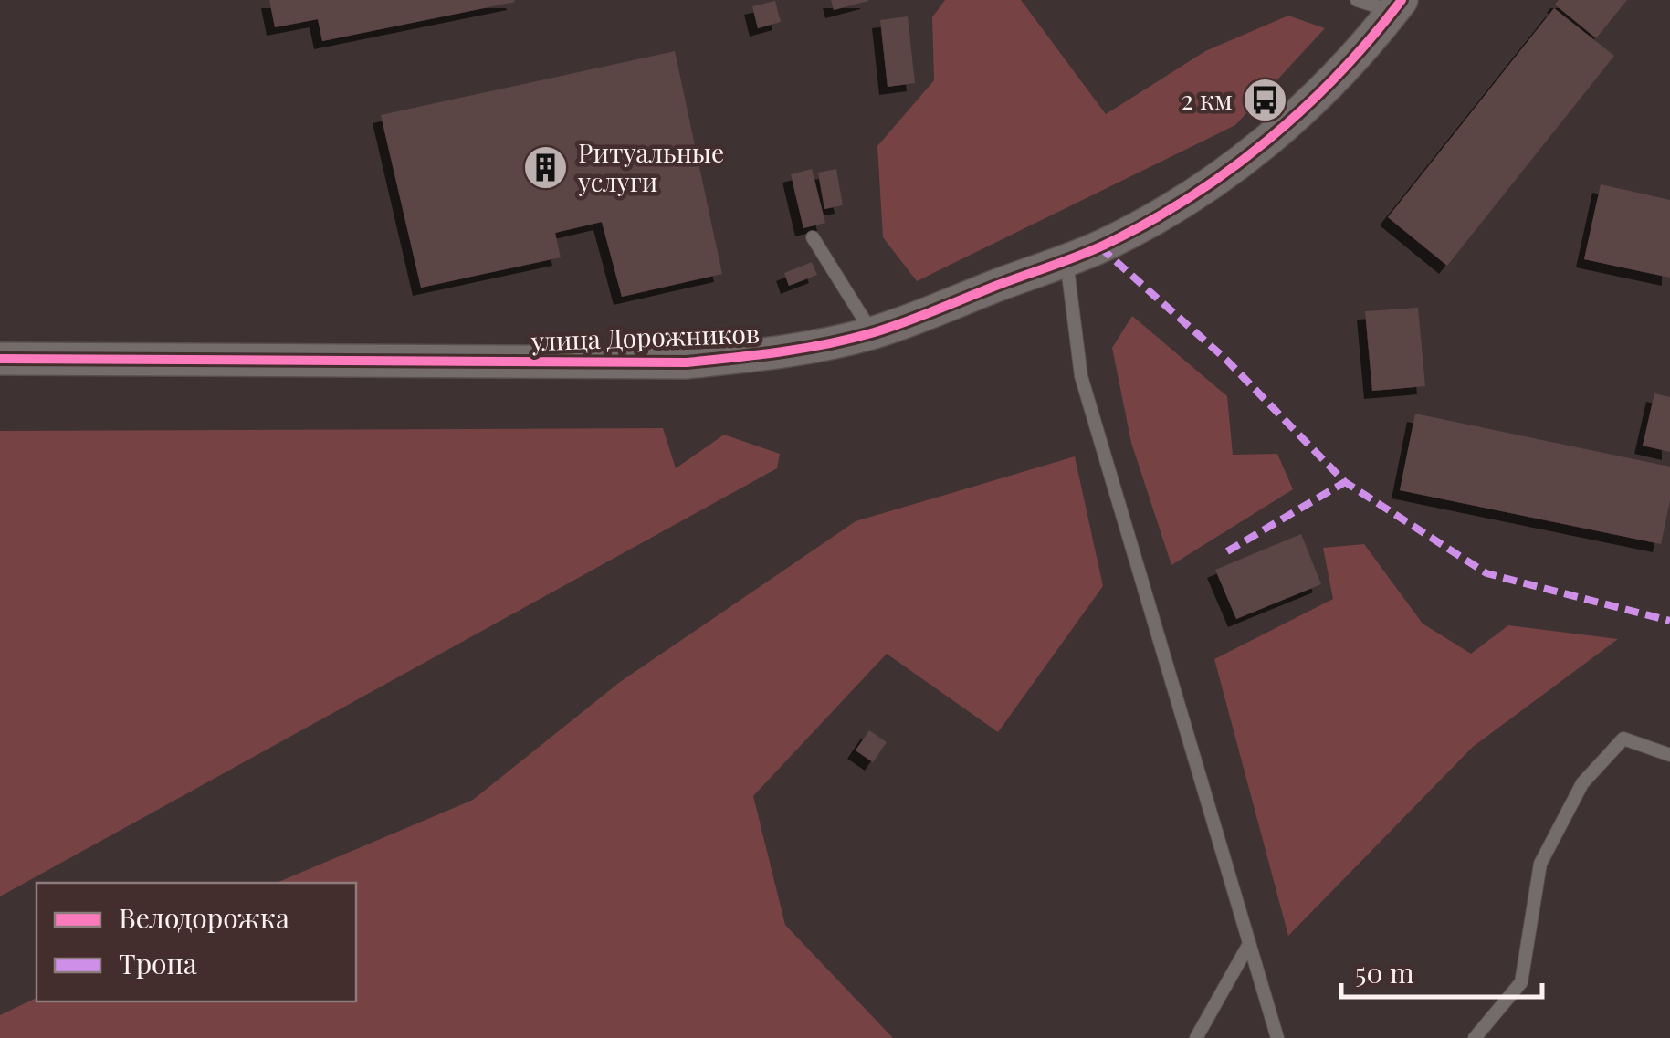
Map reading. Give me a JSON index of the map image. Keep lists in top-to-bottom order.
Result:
{
  "streets": {
    "street": ["улица Дорожников"]
  },
  "places": {
    "bus stop": ["2 км"],
    "building": ["Ритуальные услуги"]
  },
  "legend": ["Велодорожка", "Тропа"],
  "scale_bar": "50 m"
}
